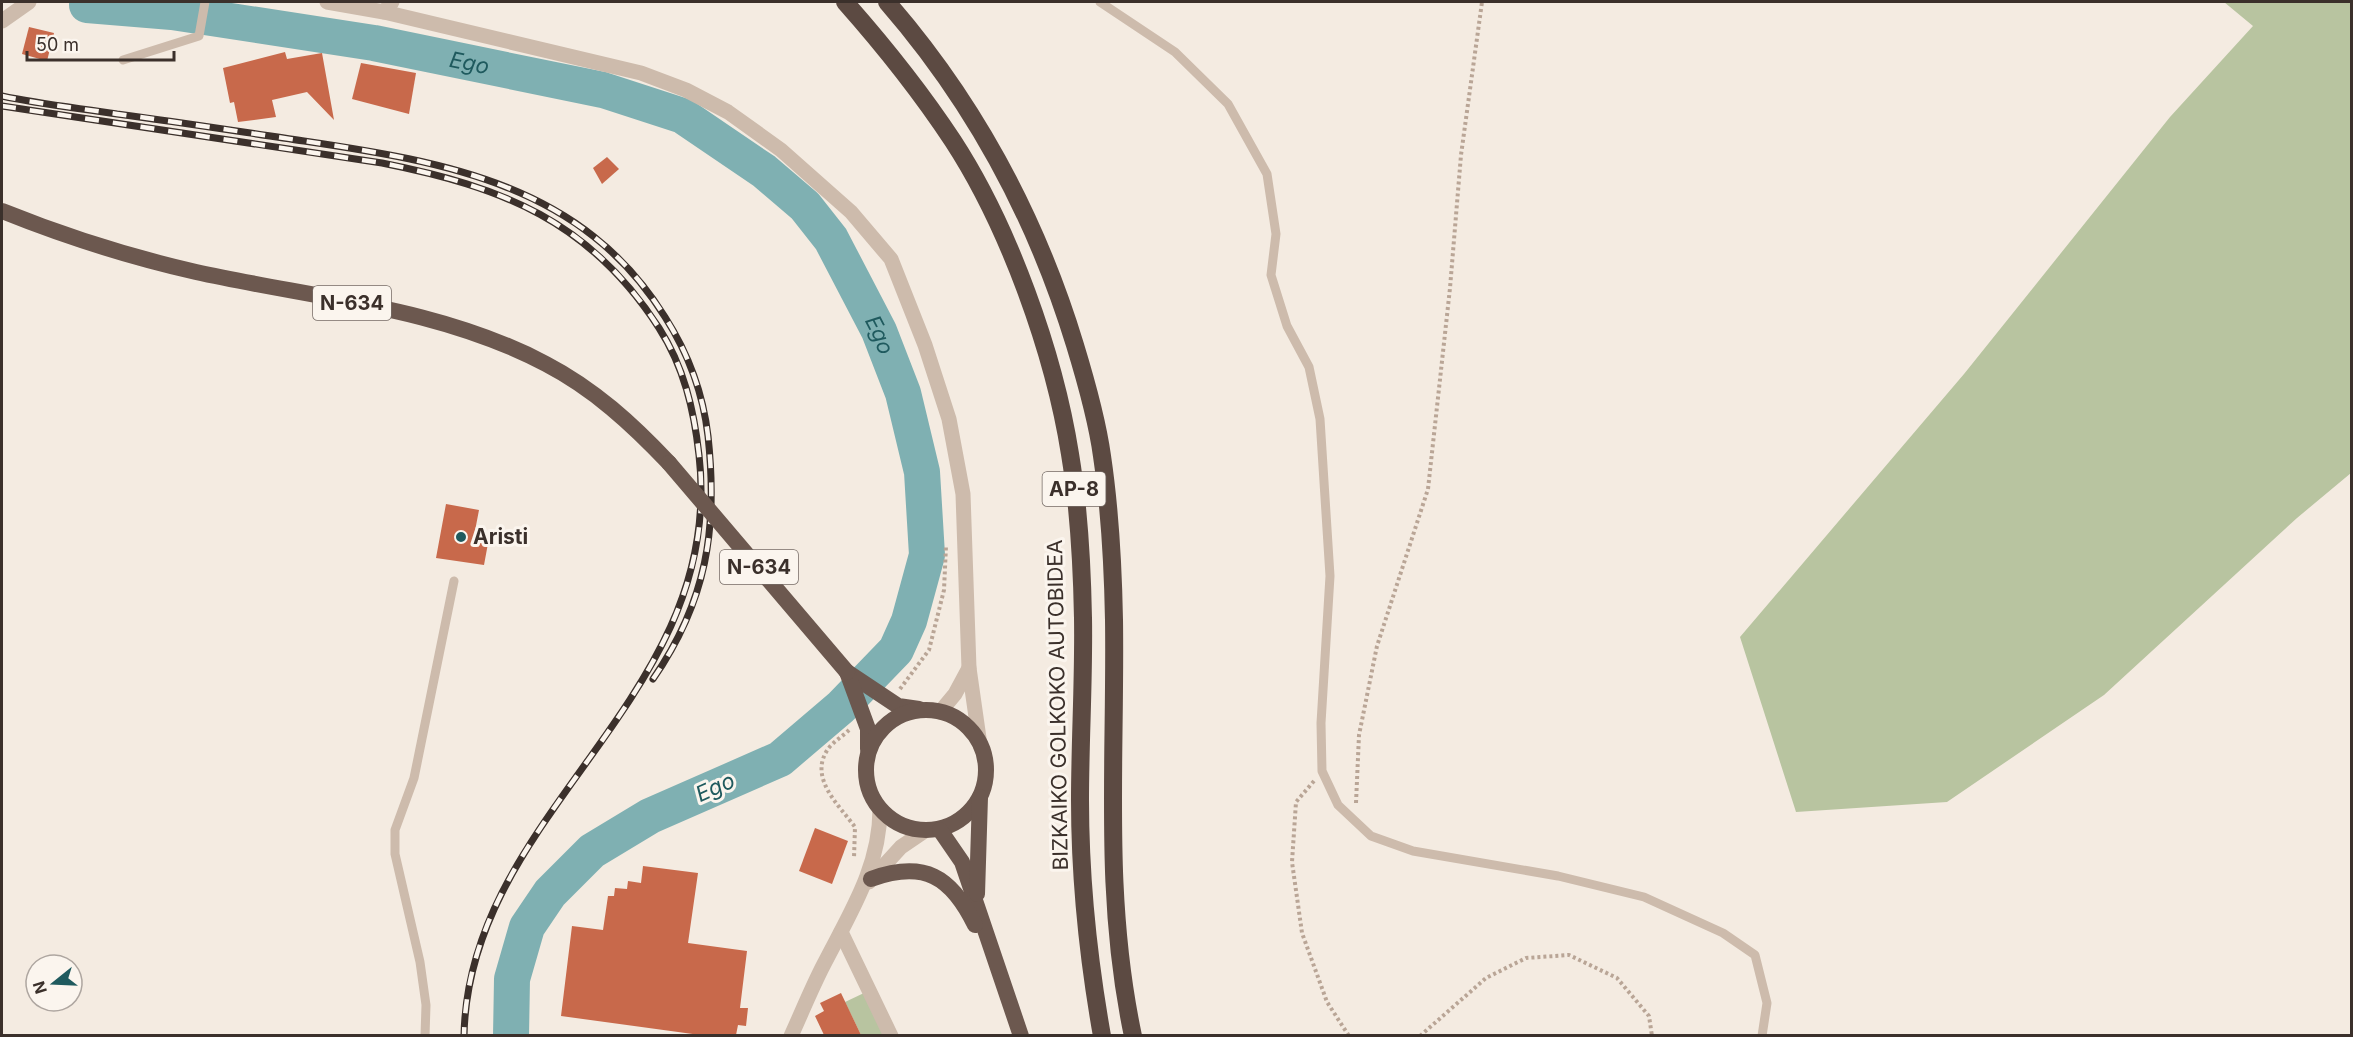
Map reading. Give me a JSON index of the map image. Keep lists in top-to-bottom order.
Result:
{
  "streets": {
    "highway": ["N-634", "AP-8", "BIZKAIKO GOLKOKO AUTOBIDEA"]
  },
  "water": ["Ego"],
  "places": ["Aristi"],
  "scale_bar": "50 m",
  "north": "left"
}
